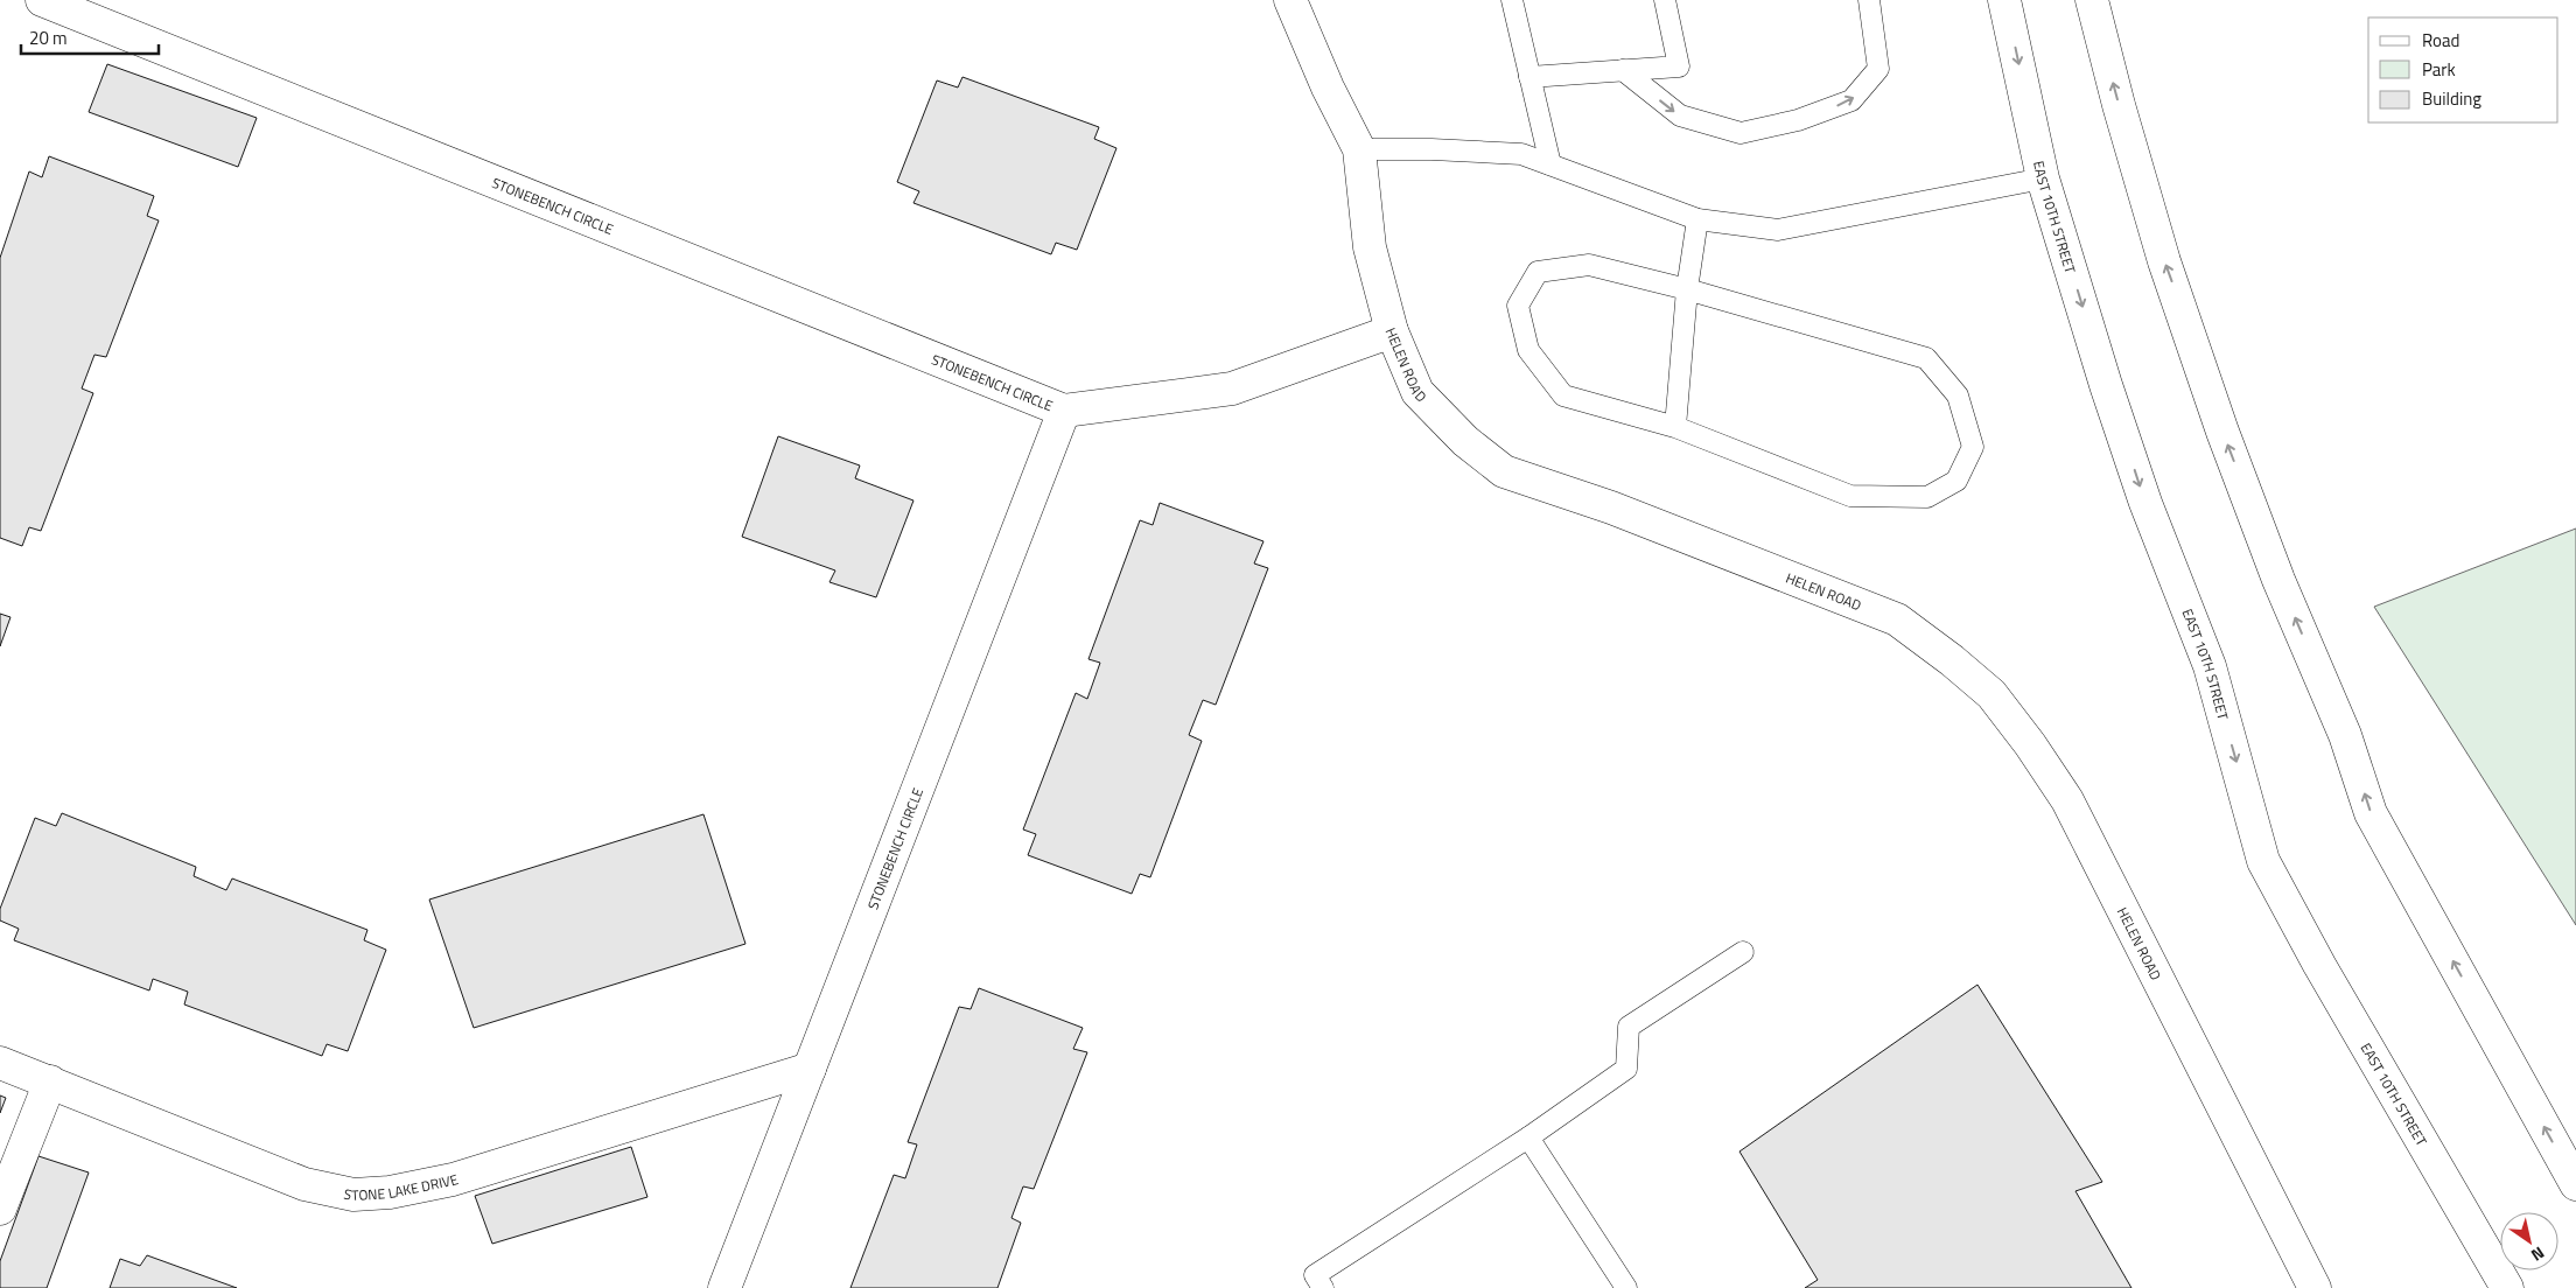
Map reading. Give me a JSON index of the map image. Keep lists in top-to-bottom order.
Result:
{
  "streets": {
    "street": [
      "STONEBENCH CIRCLE",
      "EAST 10TH STREET",
      "HELEN ROAD",
      "STONE LAKE DRIVE"
    ]
  },
  "crossings": [
    ["STONEBENCH CIRCLE", "HELEN ROAD"],
    ["STONEBENCH CIRCLE", "STONE LAKE DRIVE"]
  ],
  "legend": ["Road", "Park", "Building"],
  "scale_bar": "20 m",
  "north": "bottom right"
}
